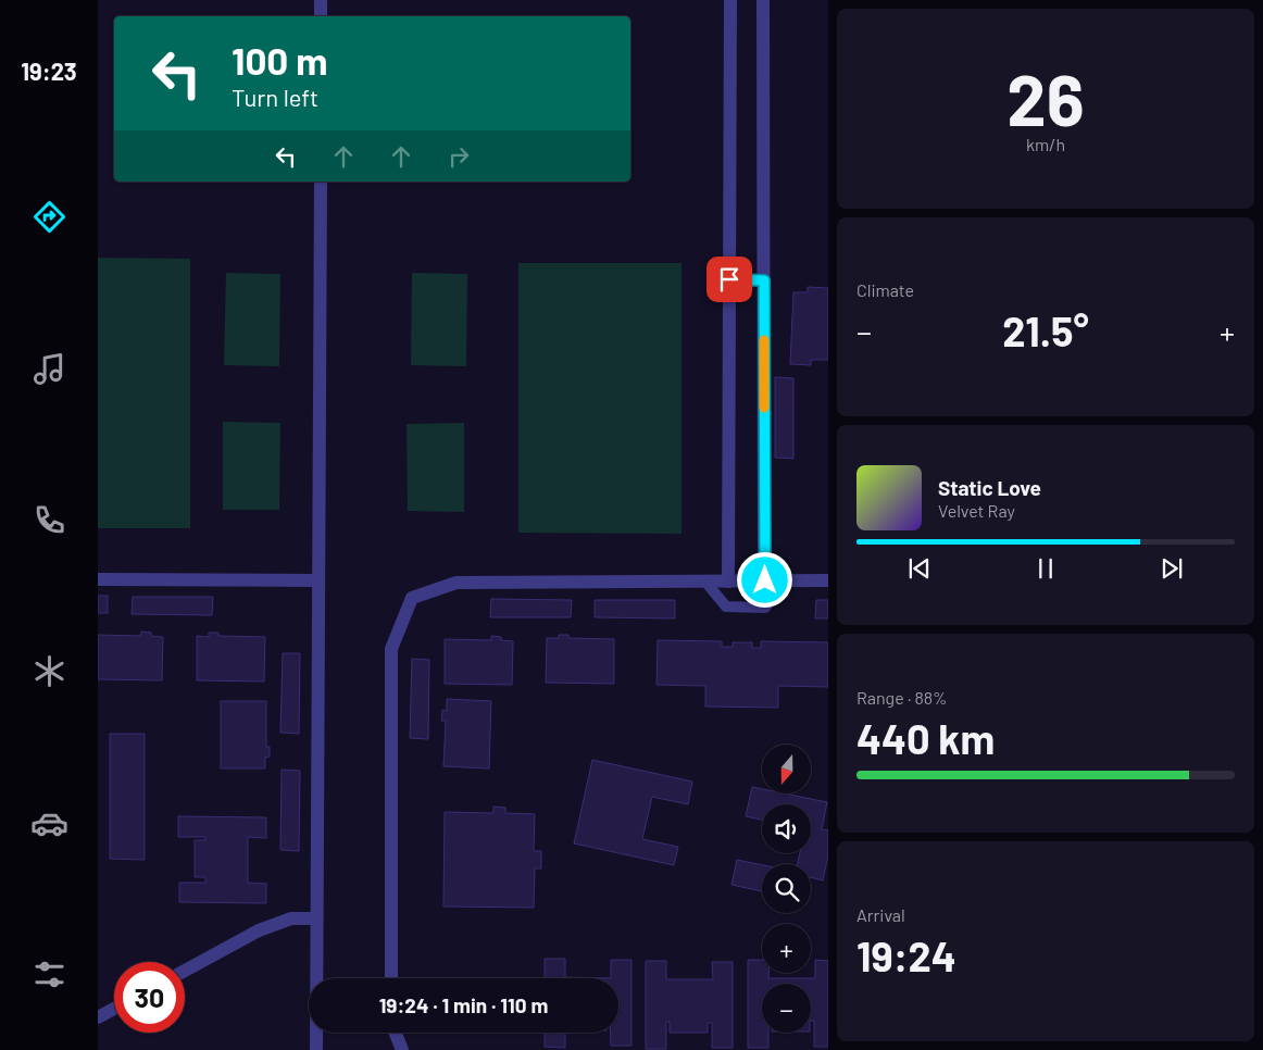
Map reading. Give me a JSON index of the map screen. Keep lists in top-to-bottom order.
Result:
{
  "north": "bottom",
  "page": {
    "tabs": "19:23",
    "tile": [
      ["26", "km/h"],
      "Climate",
      ["Range · 88%", "440 km"],
      ["Arrival", "19:24"]
    ],
    "turn": ["100 m", "Turn left"],
    "heat": ["−", "21.5°", "+"],
    "song": ["Static Love", "Velvet Ray"],
    "map_buttons": ["+", "−"],
    "limit": "30",
    "trip": "19:24 · 1 min · 110 m"
  }
}
